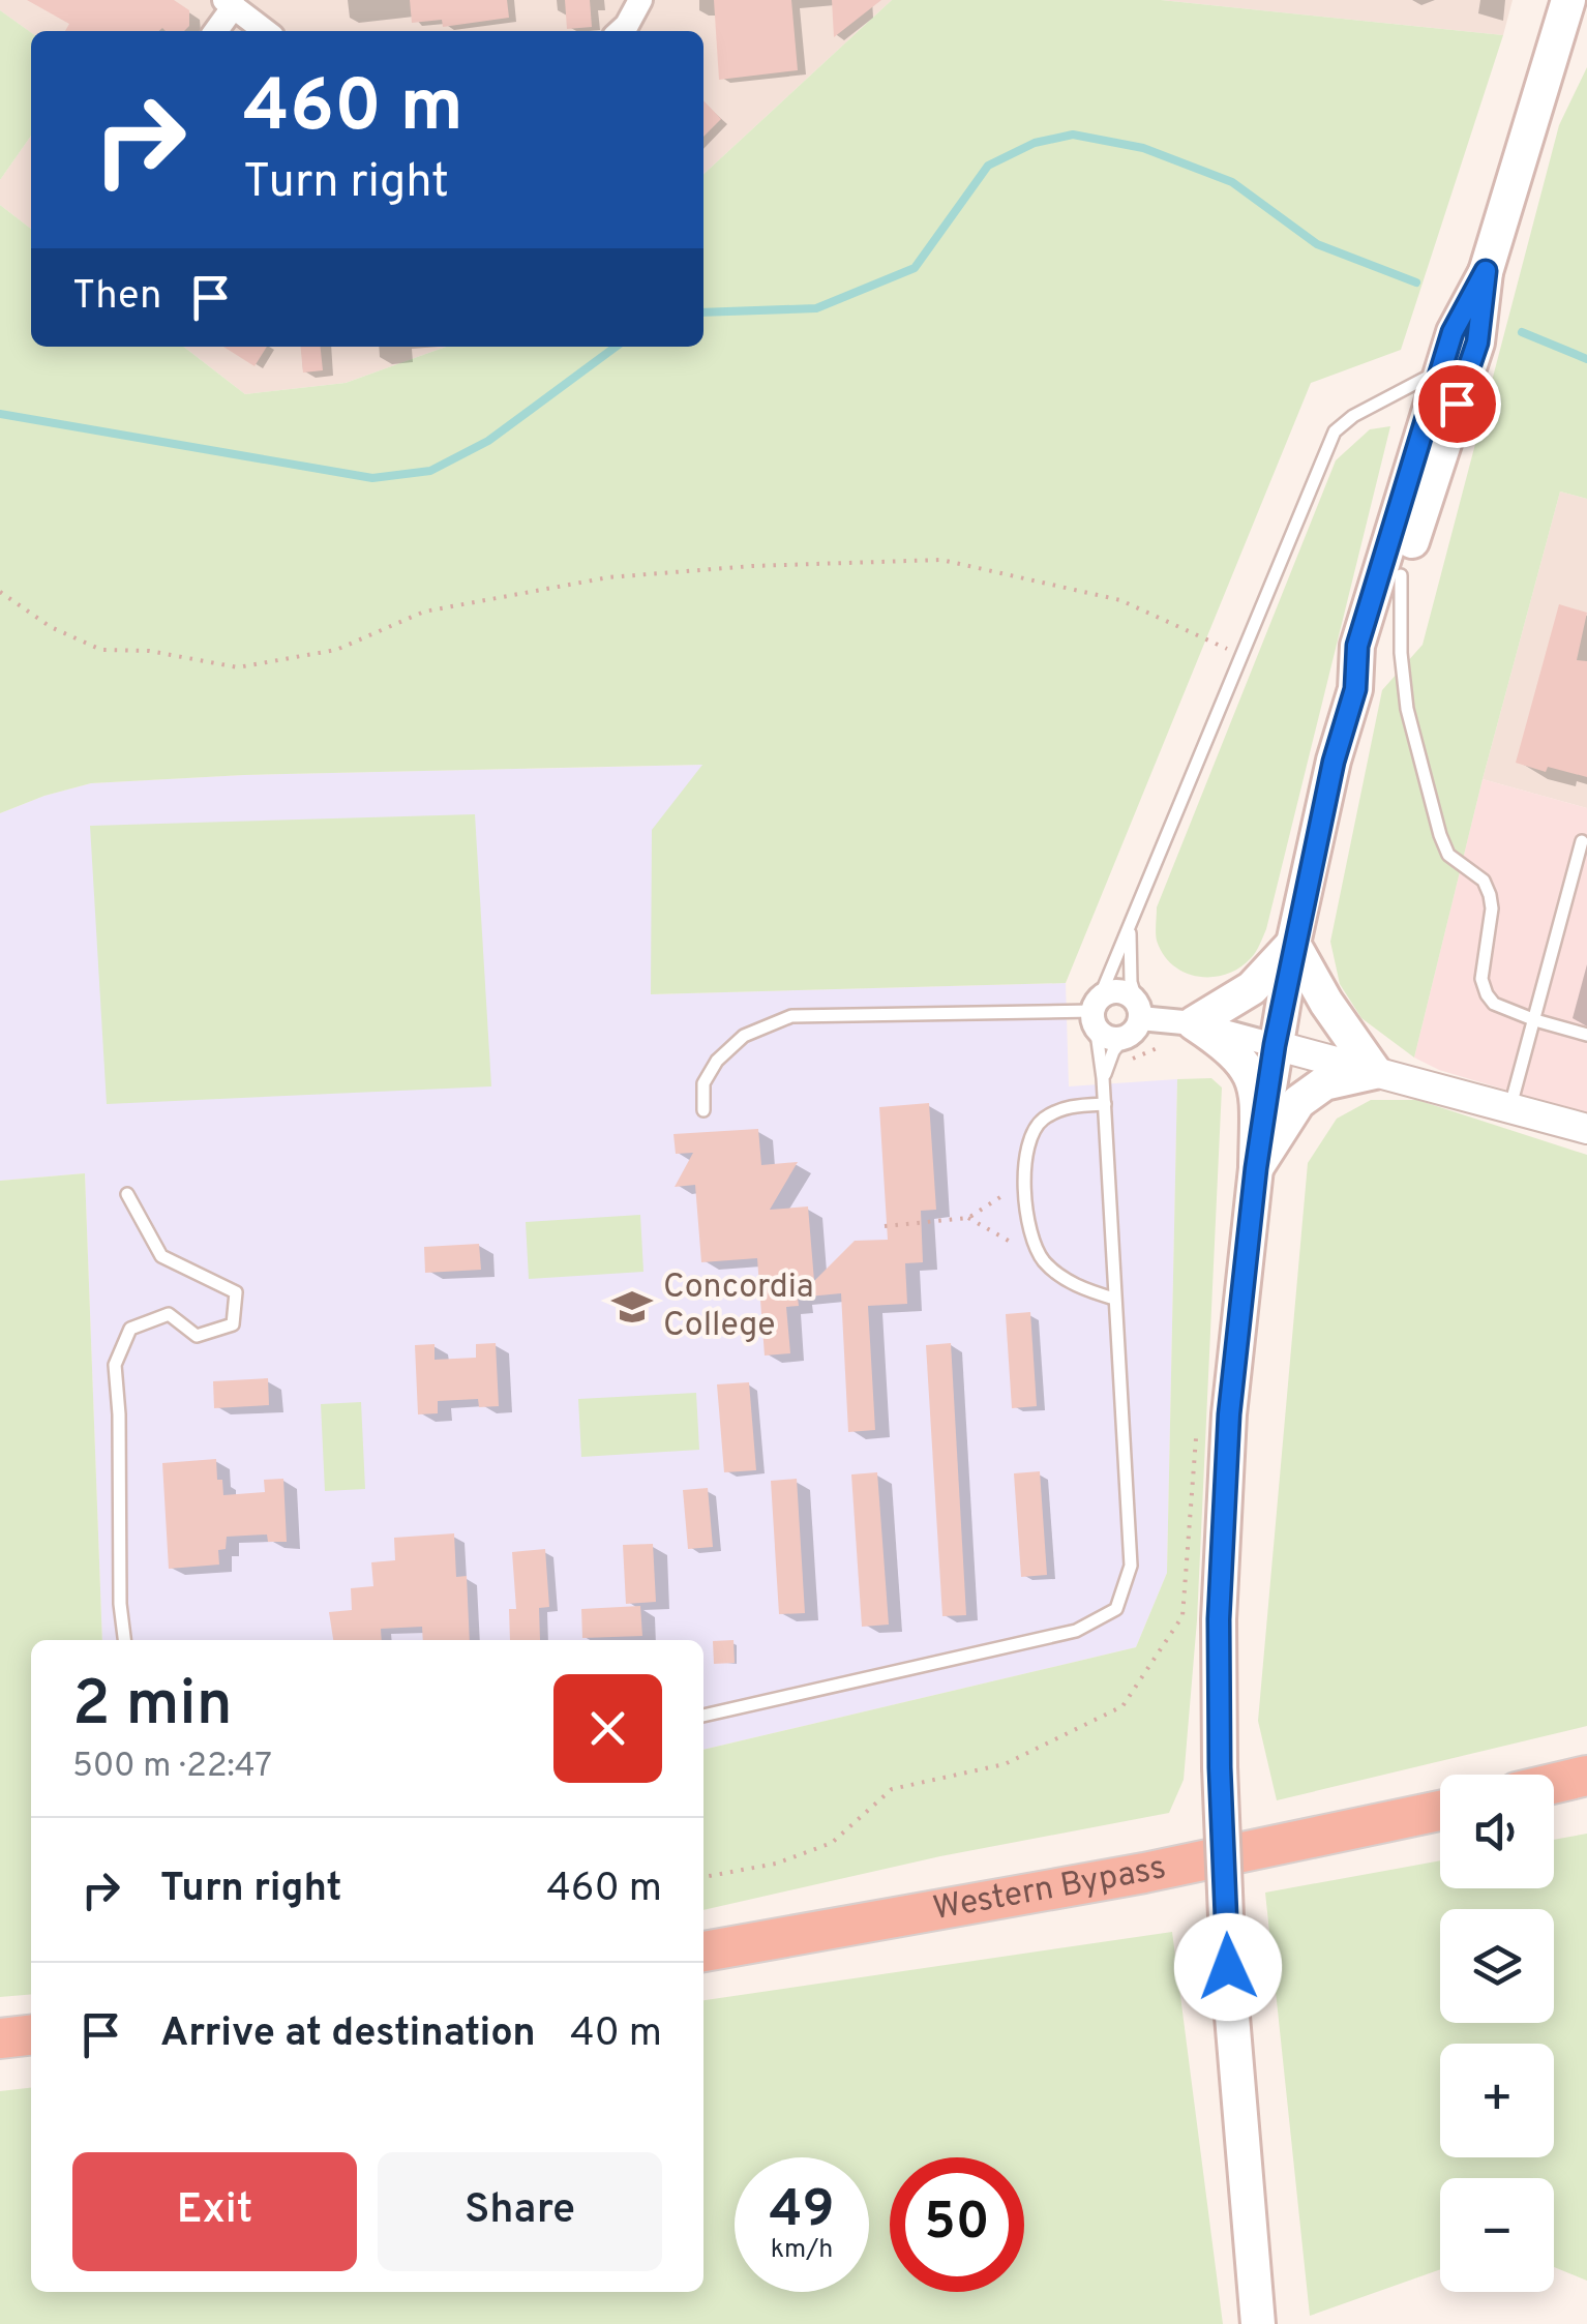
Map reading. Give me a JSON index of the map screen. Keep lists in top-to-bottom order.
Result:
{
  "streets": {
    "highway": ["Western Bypass"]
  },
  "places": {
    "school or university": ["Concordia College"]
  },
  "page": {
    "turn": ["460 m", "Turn right"],
    "then": "Then",
    "heading": ["2 min", "500 m · 22:47"],
    "map_buttons": ["+", "−"],
    "list": [
      {
        "name": "Turn right",
        "value": "460 m"
      },
      {
        "name": "Arrive at destination",
        "value": "40 m"
      }
    ],
    "buttons": ["Exit", "Share"],
    "speed": "49 km/h",
    "limit": "50"
  }
}
